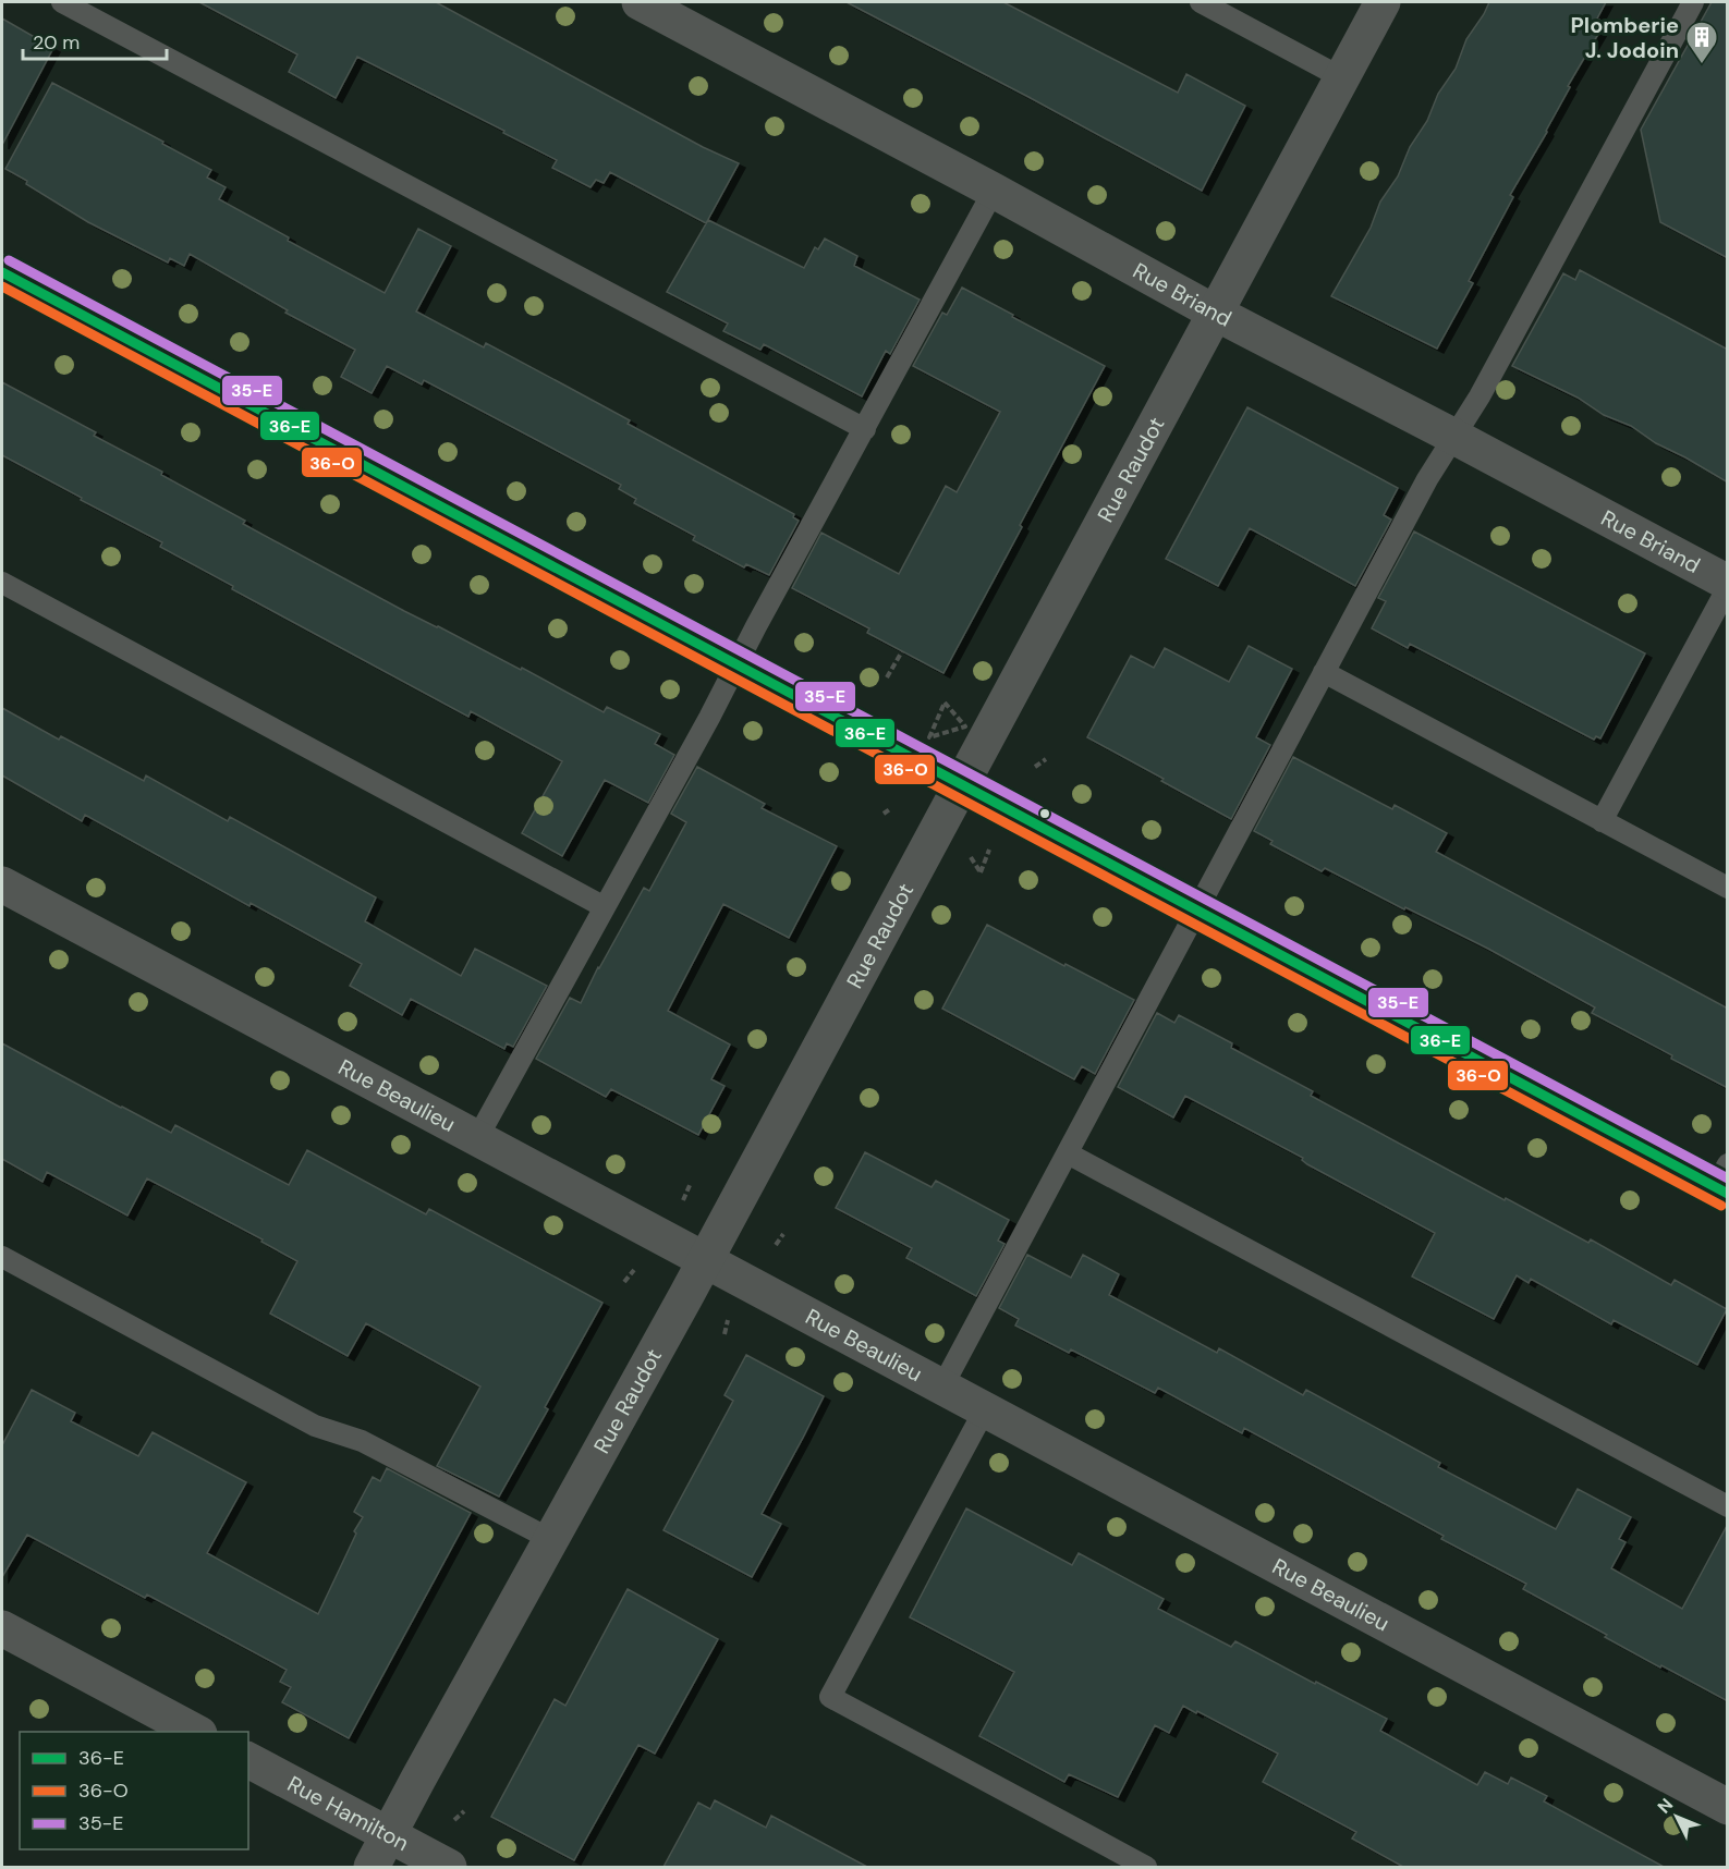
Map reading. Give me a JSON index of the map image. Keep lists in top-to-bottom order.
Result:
{
  "streets": {
    "street": [
      "Rue Briand",
      "Rue Raudot",
      "Rue Beaulieu",
      "Rue Hamilton"
    ]
  },
  "crossings": [
    ["Rue Briand", "Rue Raudot"],
    ["Rue Raudot", "Rue Beaulieu"],
    ["Rue Raudot", "Rue Hamilton"]
  ],
  "places": {
    "building": ["Plomberie J. Jodoin"]
  },
  "lines": ["transit line 35-E", "transit line 36-E", "transit line 36-O"],
  "legend": ["36-E", "36-O", "35-E"],
  "scale_bar": "20 m",
  "north": "top left"
}
